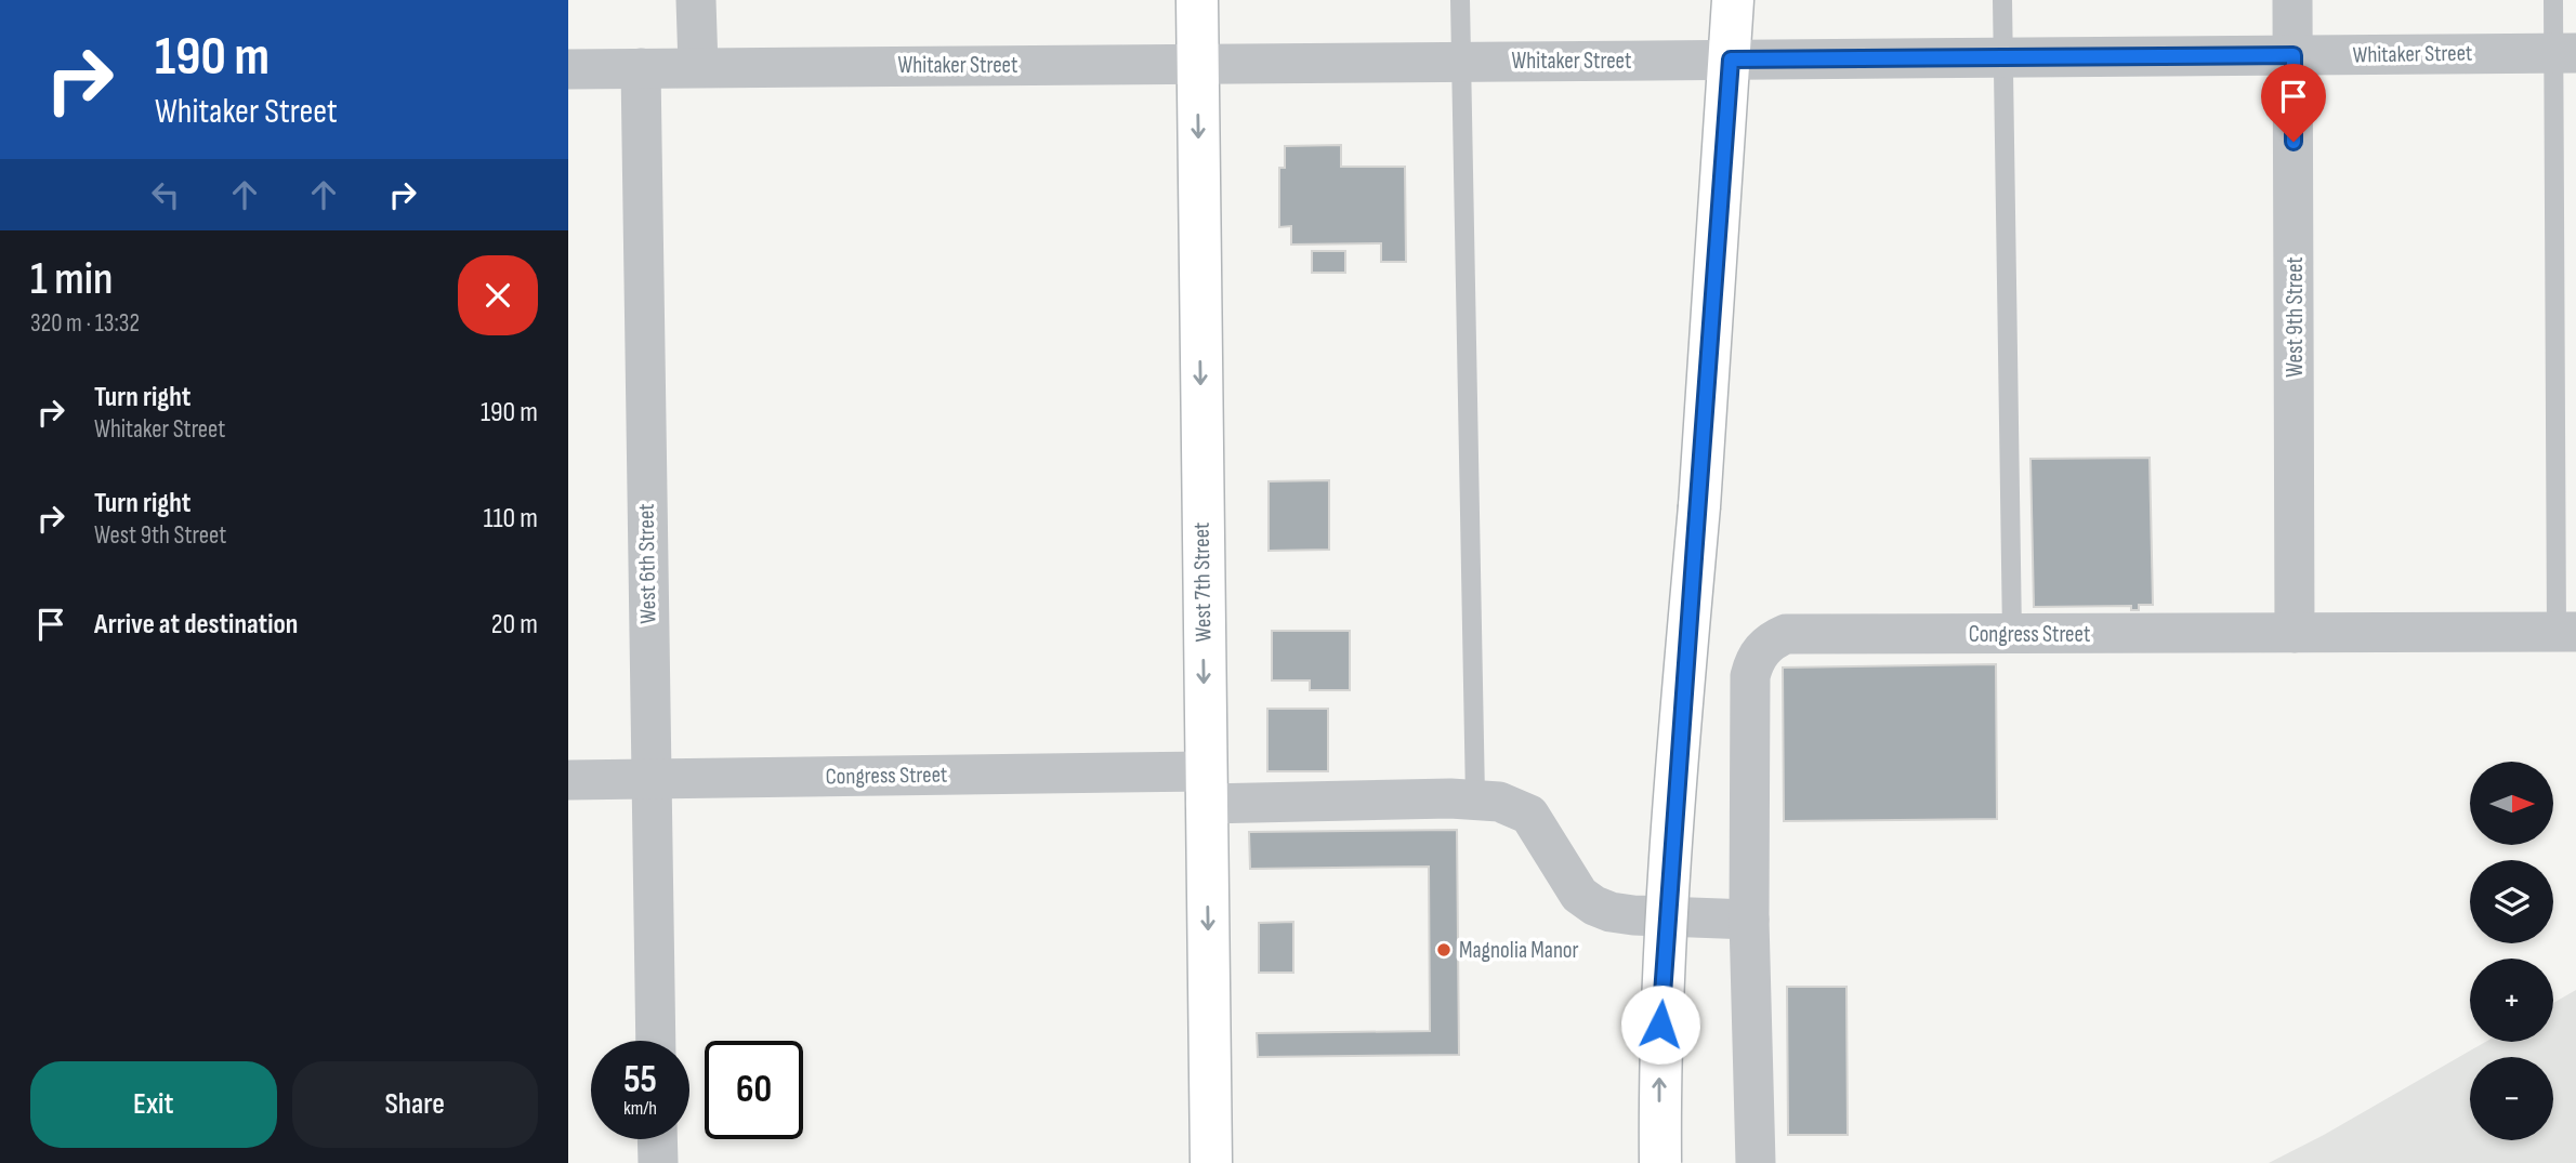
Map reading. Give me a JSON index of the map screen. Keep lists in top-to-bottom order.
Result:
{
  "streets": {
    "main road": ["West 7th Street"],
    "street": [
      "Whitaker Street",
      "West 9th Street",
      "West 6th Street",
      "Congress Street"
    ]
  },
  "crossings": [
    ["Whitaker Street", "West 9th Street"],
    ["Whitaker Street", "West 6th Street"],
    ["Whitaker Street", "West 7th Street"],
    ["West 9th Street", "Congress Street"],
    ["West 6th Street", "Congress Street"],
    ["West 7th Street", "Congress Street"]
  ],
  "one_way": ["West 7th Street"],
  "places": ["Magnolia Manor"],
  "north": "right",
  "page": {
    "turn": ["190 m", "Whitaker Street"],
    "heading": ["1 min", "320 m · 13:32"],
    "list": [
      {
        "name": "Turn right",
        "note": "Whitaker Street",
        "value": "190 m"
      },
      {
        "name": "Turn right",
        "note": "West 9th Street",
        "value": "110 m"
      },
      {
        "name": "Arrive at destination",
        "value": "20 m"
      }
    ],
    "map_buttons": ["+", "−"],
    "speed": "55 km/h",
    "limit": "60",
    "buttons": ["Exit", "Share"]
  }
}
